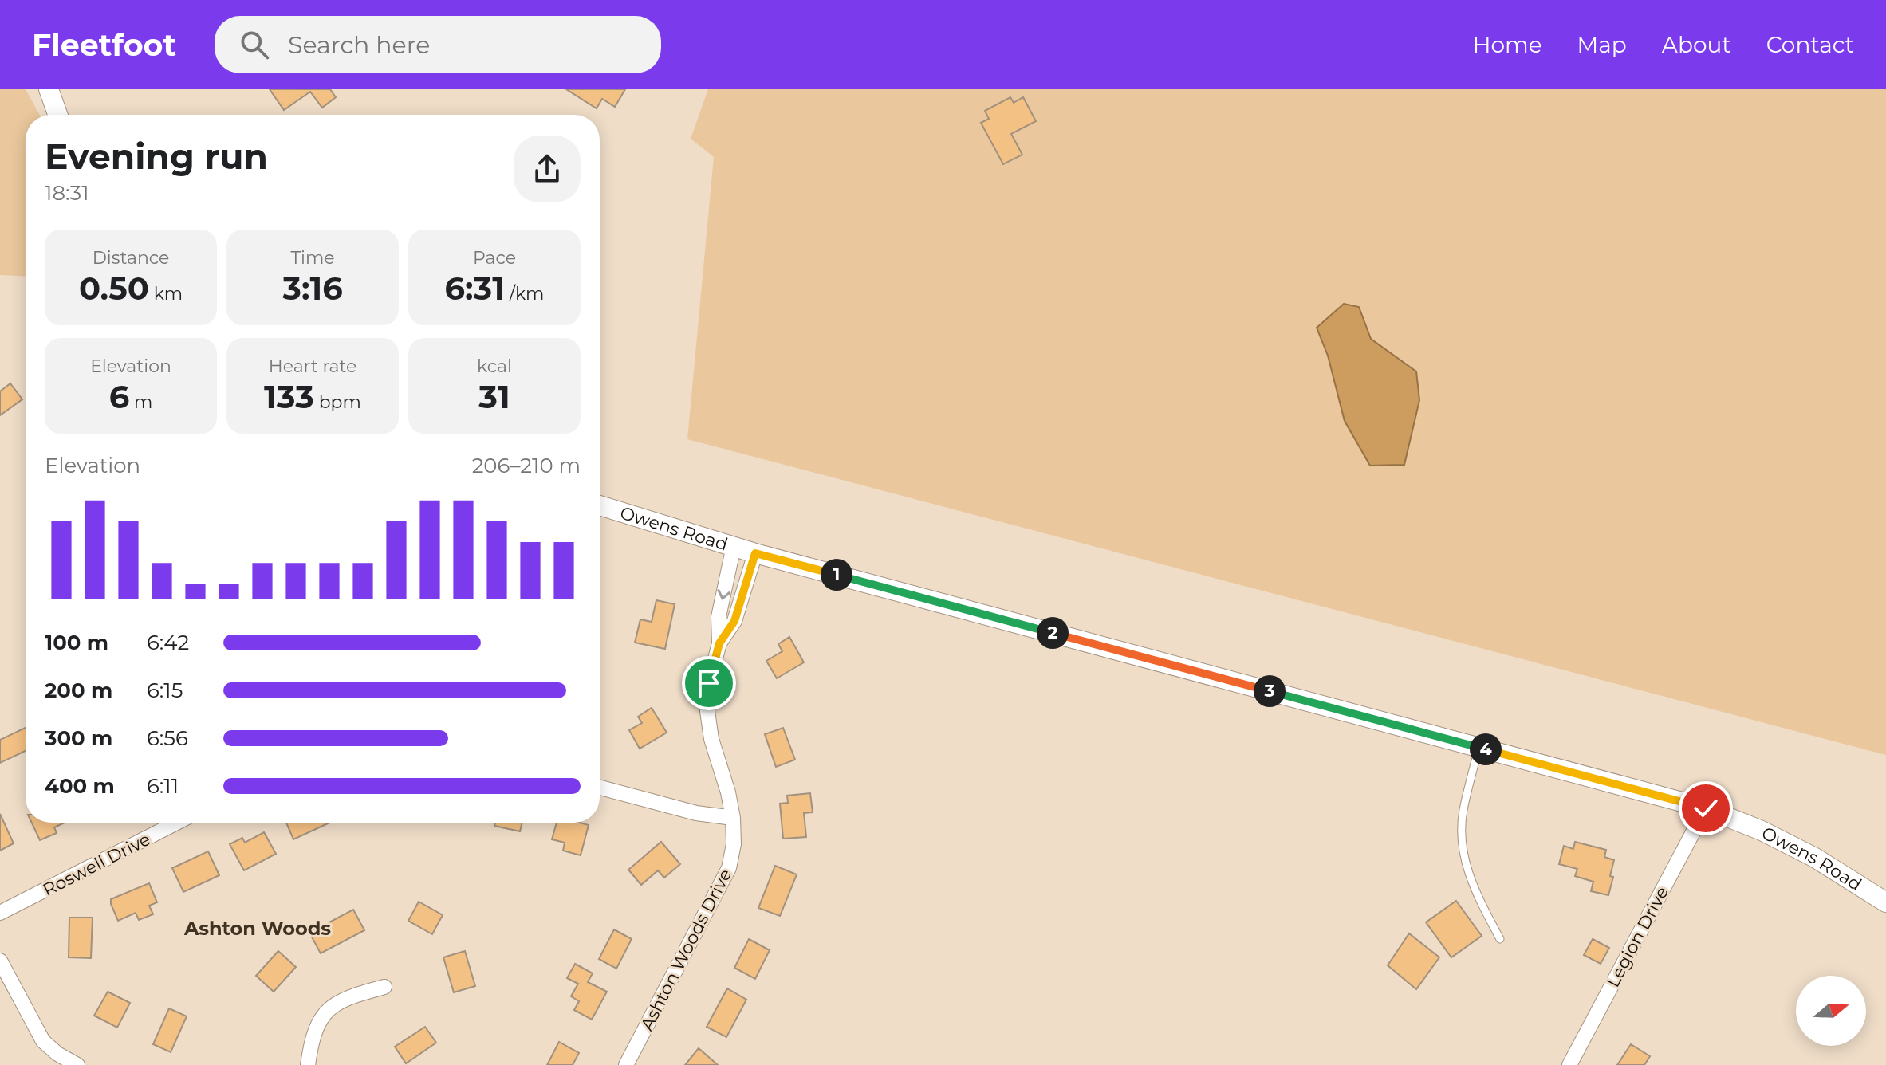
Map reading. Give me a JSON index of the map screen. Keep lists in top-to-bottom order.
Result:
{
  "streets": {
    "street": [
      "Owens Road",
      "Roswell Drive",
      "Legion Drive",
      "Ashton Woods Drive"
    ]
  },
  "crossings": [
    ["Owens Road", "Legion Drive"],
    ["Owens Road", "Ashton Woods Drive"]
  ],
  "districts": ["Ashton Woods"],
  "north": "right",
  "page": {
    "header": "Fleetfoot",
    "search": "Search here",
    "nav": [
      "Home",
      "Map",
      "About",
      "Contact"
    ],
    "heading": ["Evening run", "18:31"],
    "stats": [
      ["Distance", "0.50 km"],
      ["Time", "3:16"],
      ["Pace", "6:31 /km"],
      ["Elevation", "6 m"],
      ["Heart rate", "133 bpm"],
      ["kcal", "31"]
    ],
    "chart": ["Elevation", "206–210 m"],
    "pins": [
      "1",
      "2",
      "3",
      "4"
    ],
    "list": [
      {
        "name": "100 m",
        "note": "6:42"
      },
      {
        "name": "200 m",
        "note": "6:15"
      },
      {
        "name": "300 m",
        "note": "6:56"
      },
      {
        "name": "400 m",
        "note": "6:11"
      }
    ]
  }
}
